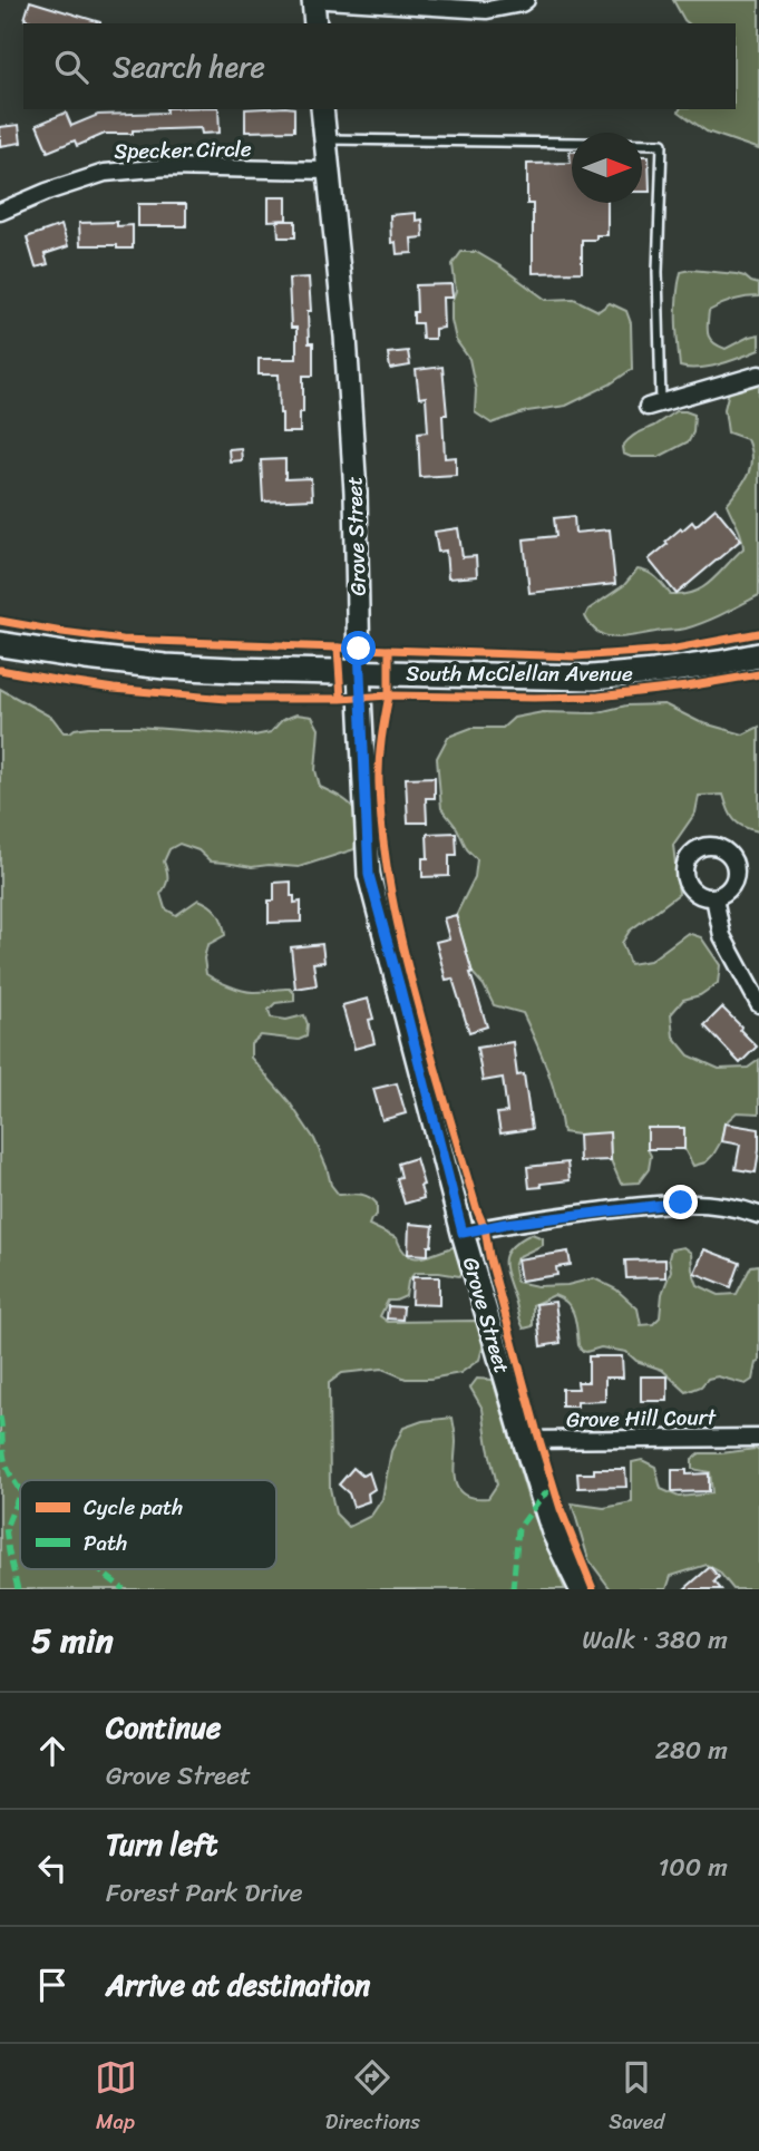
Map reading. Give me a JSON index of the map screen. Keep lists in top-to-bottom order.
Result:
{
  "streets": {
    "main road": ["Grove Street", "South McClellan Avenue"],
    "street": ["Specker Circle", "Grove Hill Court"]
  },
  "crossings": [
    ["Specker Circle", "Grove Street"],
    ["Grove Street", "South McClellan Avenue"],
    ["Grove Street", "Grove Hill Court"]
  ],
  "legend": ["Cycle path", "Path"],
  "north": "right",
  "page": {
    "search": "Search here",
    "heading": ["5 min", "Walk · 380 m"],
    "list": [
      ["Continue", "Grove Street", "280 m"],
      ["Turn left", "Forest Park Drive", "100 m"],
      "Arrive at destination"
    ],
    "nav": ["Map", "Directions", "Saved"]
  }
}
